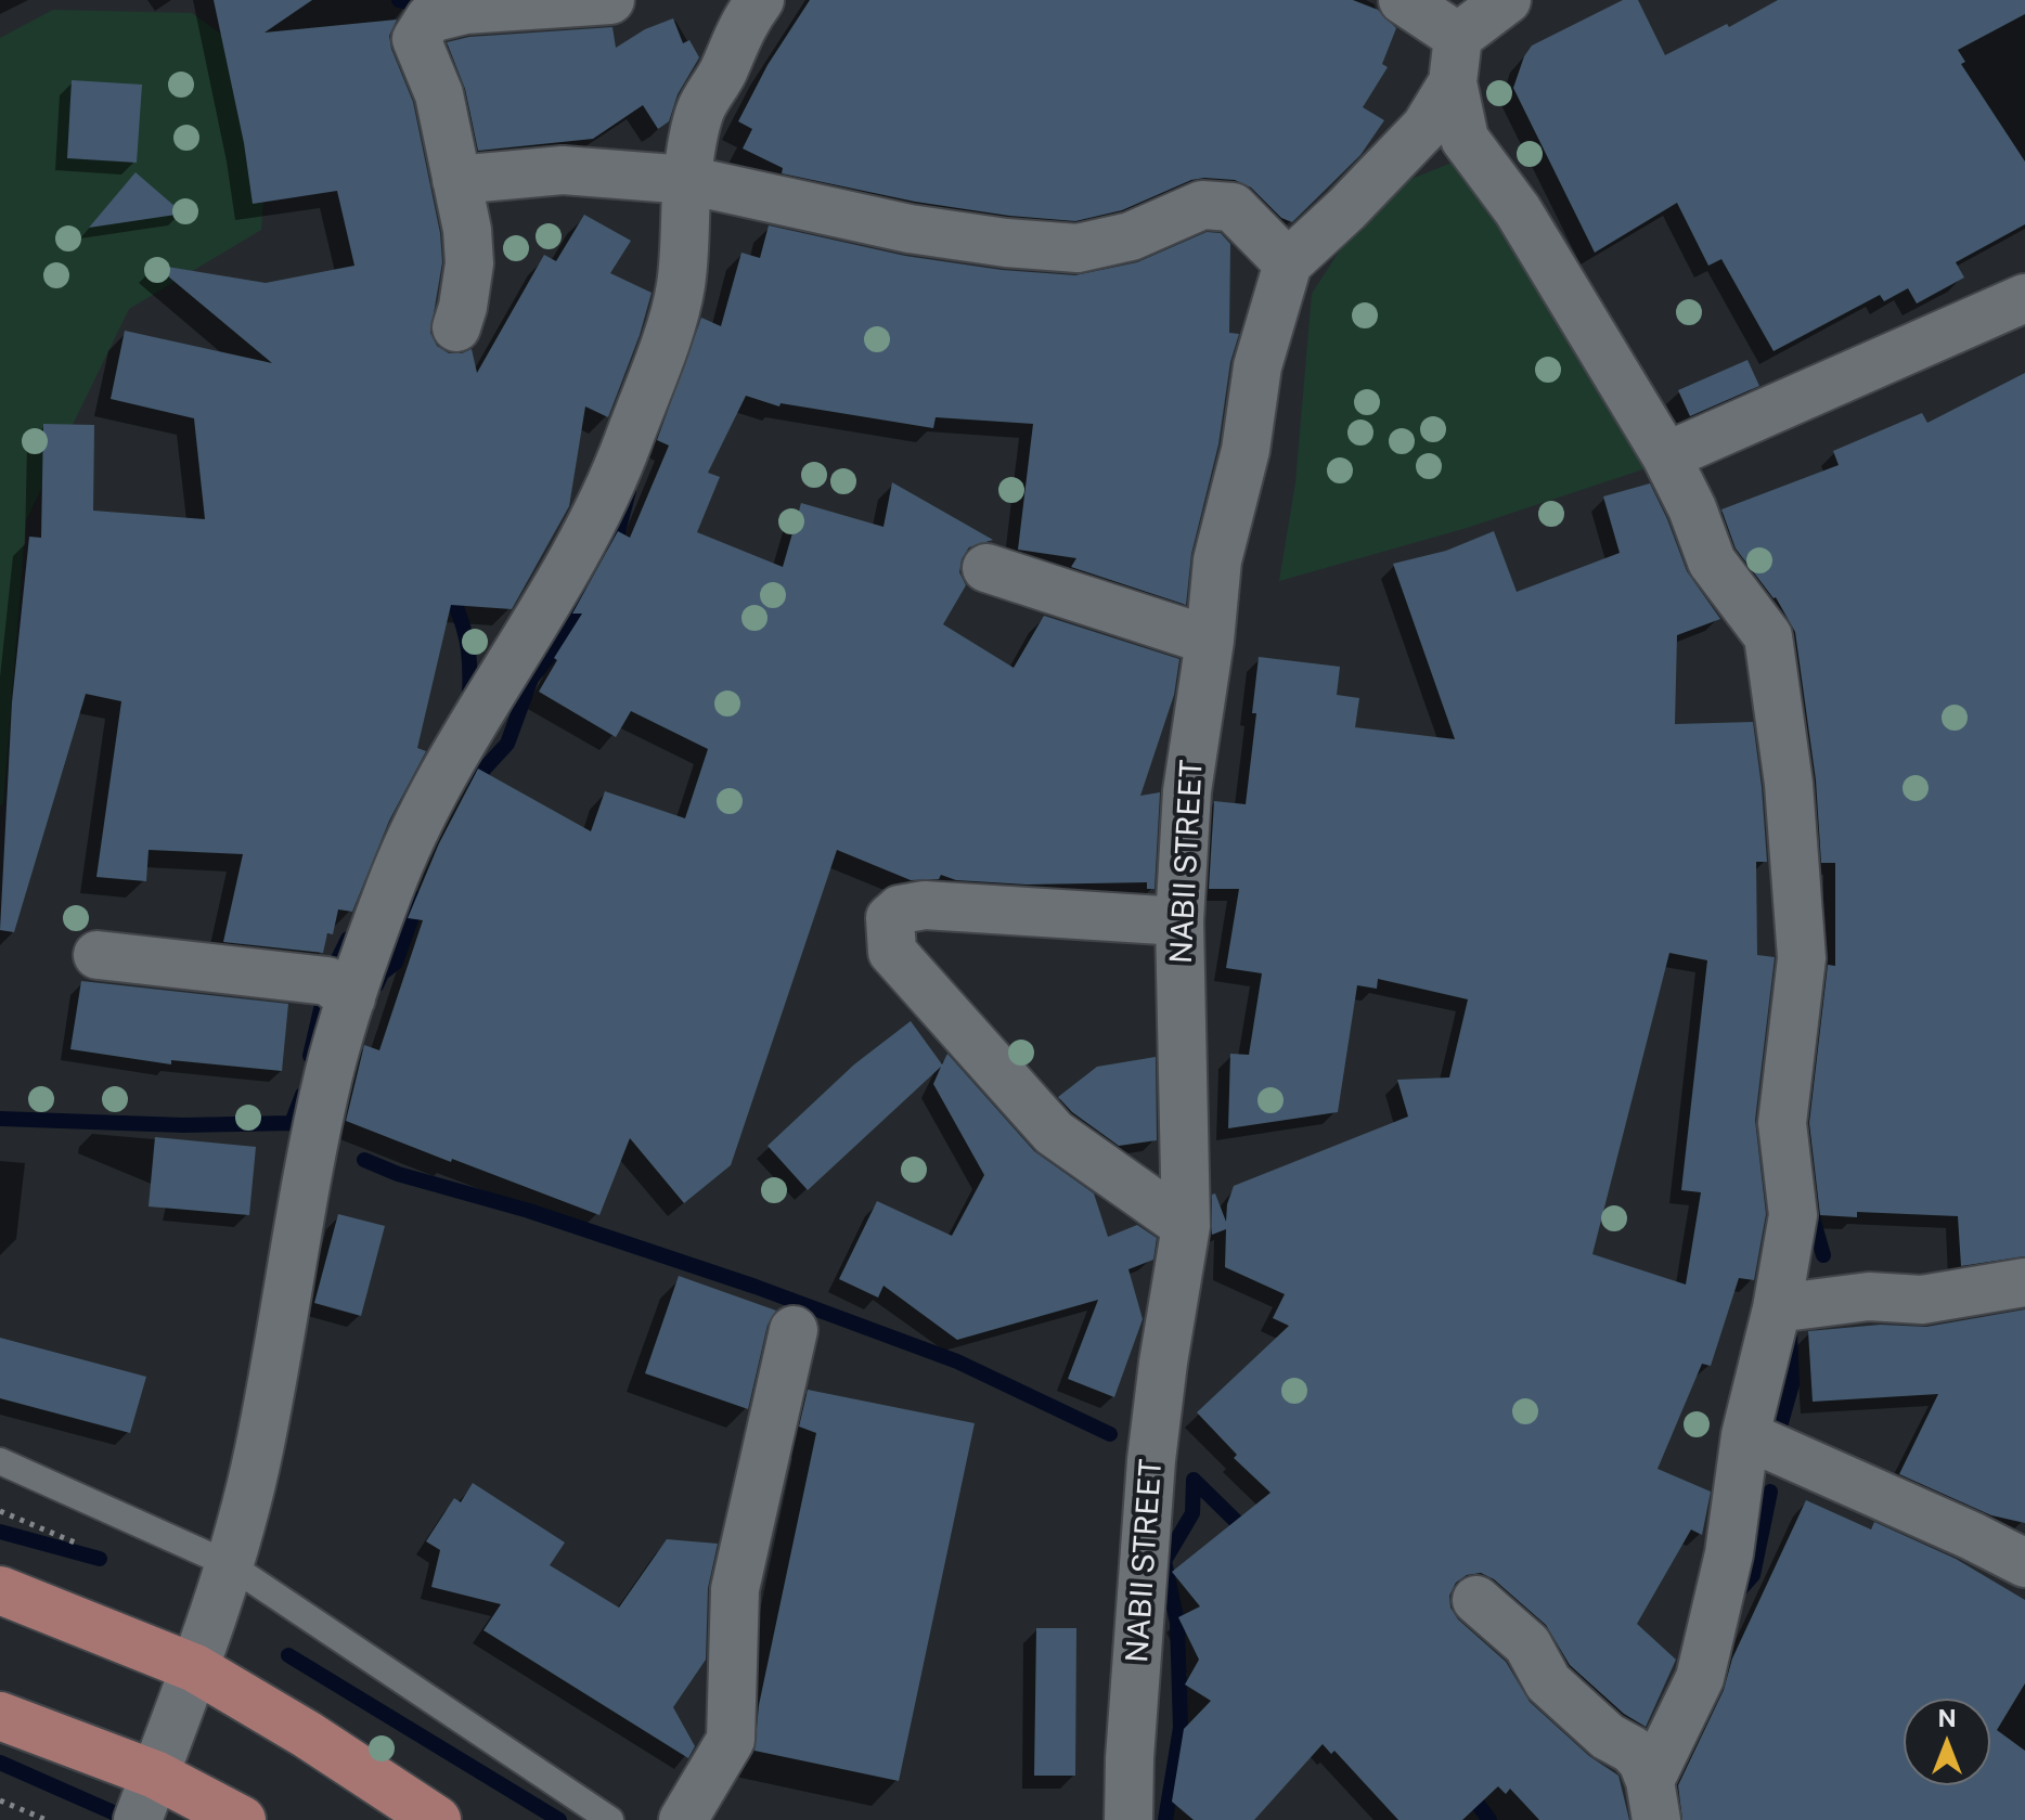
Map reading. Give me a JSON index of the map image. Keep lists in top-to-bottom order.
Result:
{
  "streets": {
    "street": ["NABII STREET"]
  },
  "north": "top"
}
